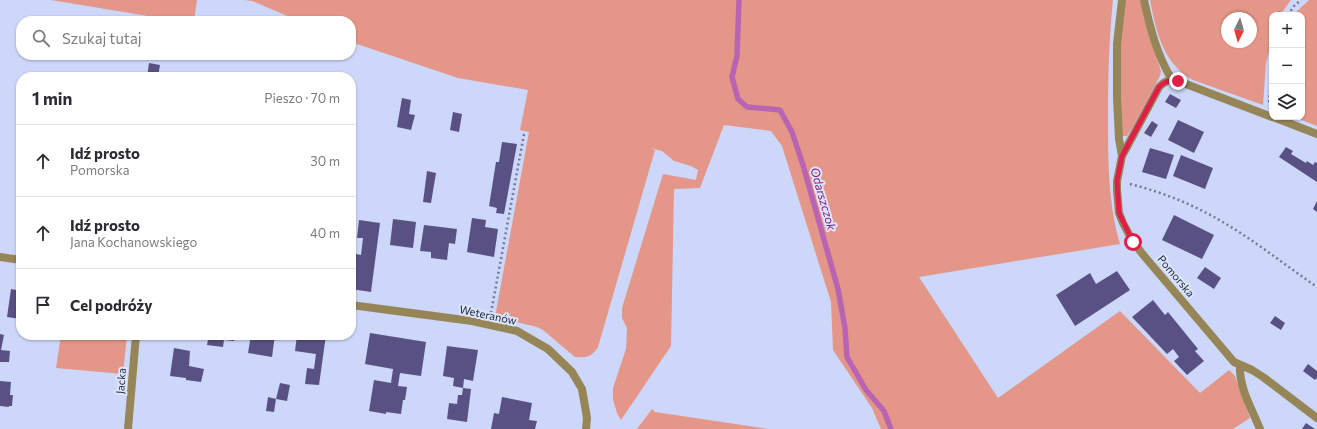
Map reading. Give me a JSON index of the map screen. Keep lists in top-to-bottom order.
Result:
{
  "streets": {
    "street": ["Pomorska", "Weteranów", "Jacka"]
  },
  "water": ["Odarszczok"],
  "north": "bottom",
  "page": {
    "map_buttons": ["+", "−"],
    "search": "Szukaj tutaj",
    "heading": ["1 min", "Pieszo · 70 m"],
    "list": [
      ["Idź prosto", "Pomorska", "30 m"],
      ["Idź prosto", "Jana Kochanowskiego", "40 m"],
      "Cel podróży"
    ]
  }
}
